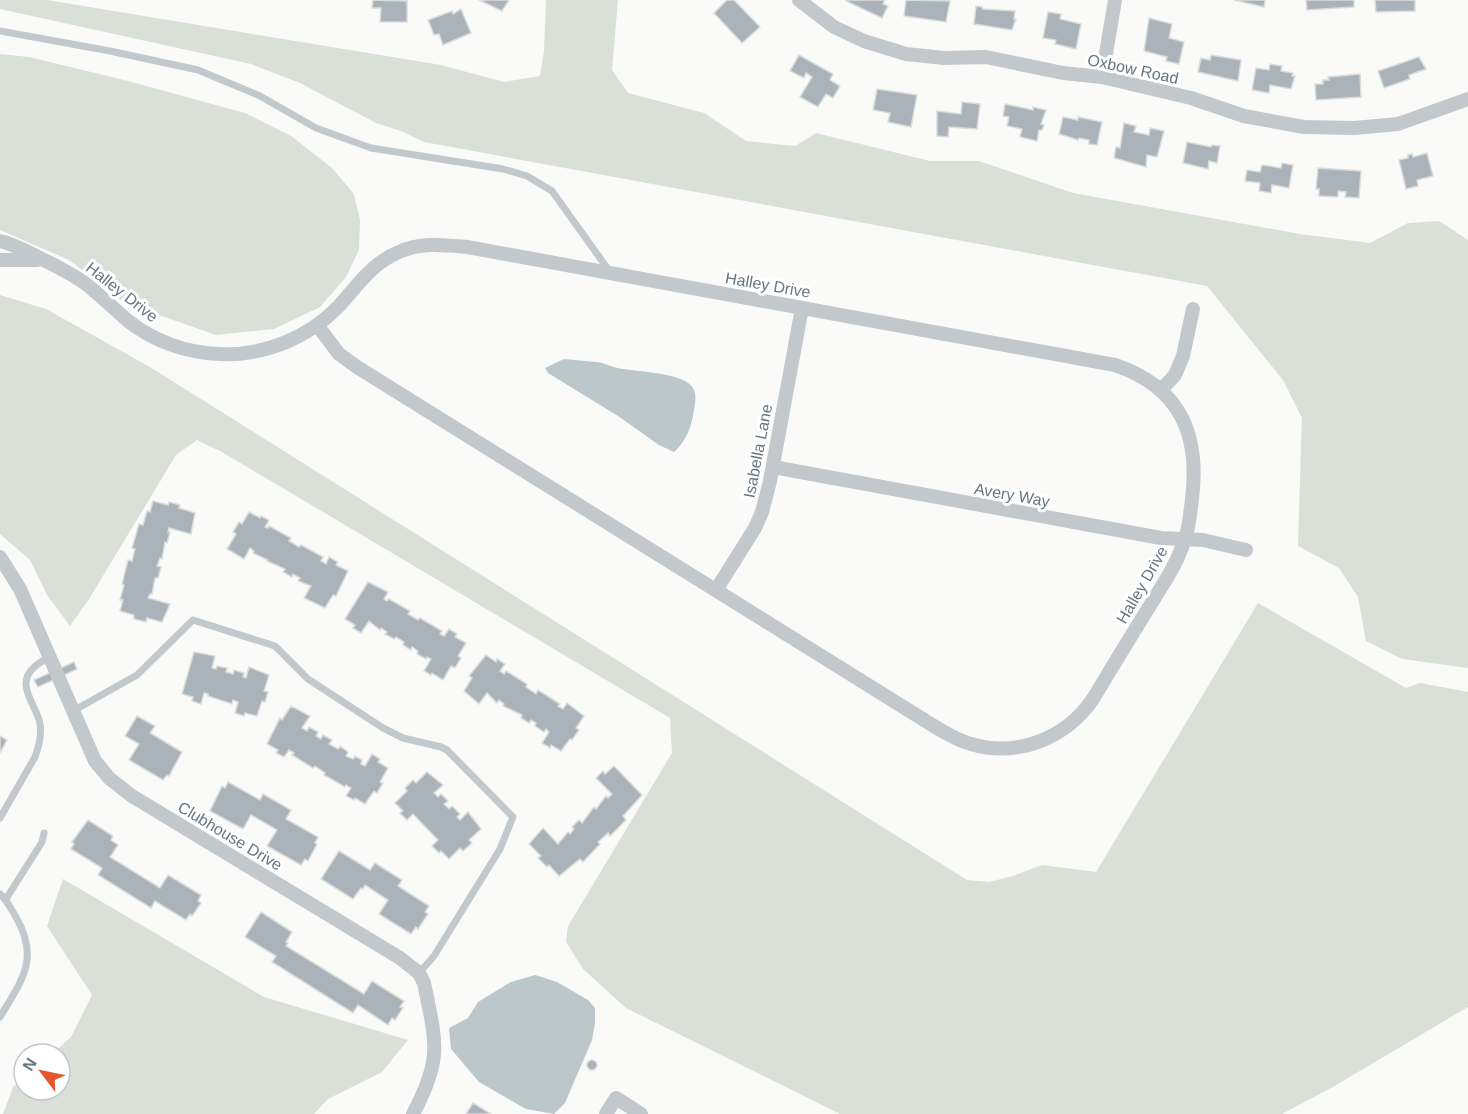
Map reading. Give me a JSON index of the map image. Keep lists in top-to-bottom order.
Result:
{
  "streets": {
    "street": [
      "Oxbow Road",
      "Halley Drive",
      "Isabella Lane",
      "Avery Way",
      "Clubhouse Drive"
    ]
  },
  "crossings": [
    ["Halley Drive", "Isabella Lane"],
    ["Halley Drive", "Avery Way"],
    ["Isabella Lane", "Avery Way"]
  ],
  "north": "top left"
}
